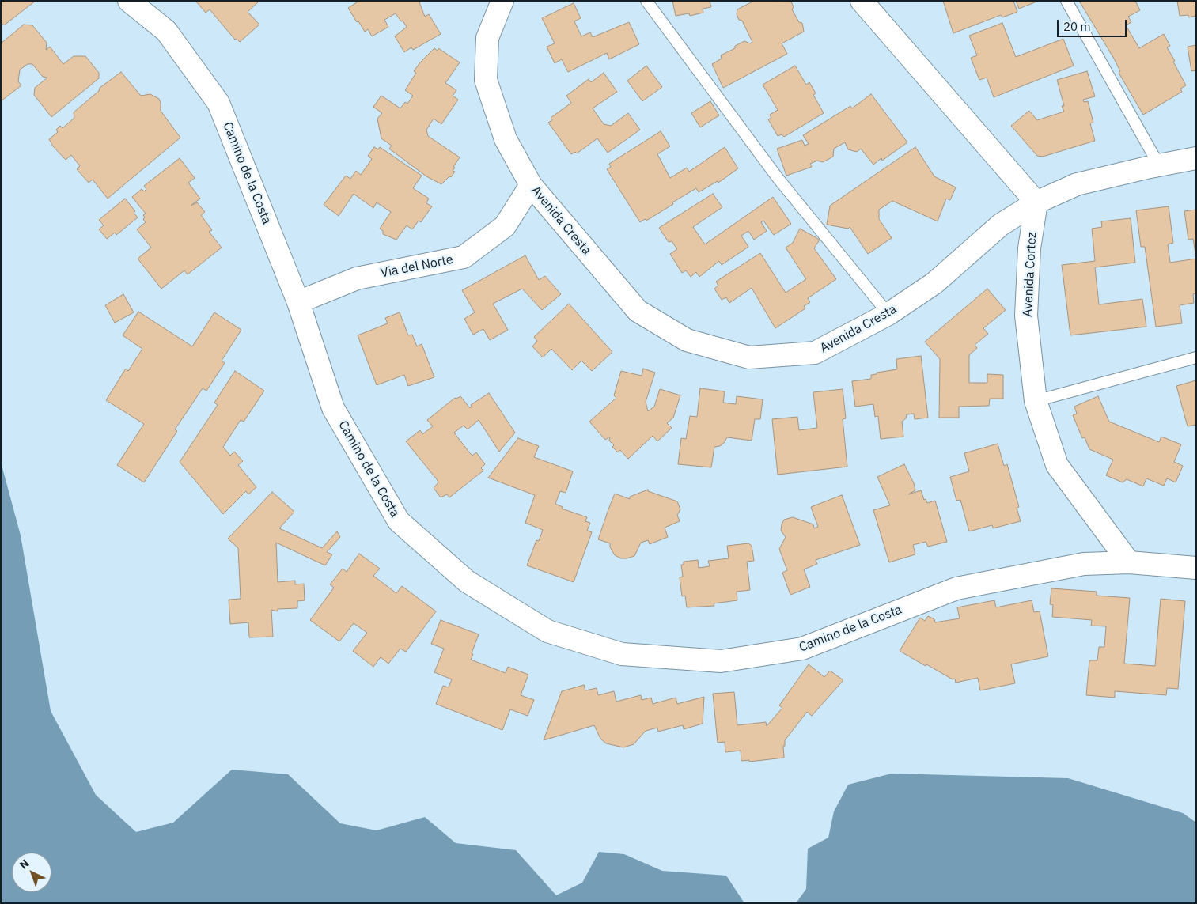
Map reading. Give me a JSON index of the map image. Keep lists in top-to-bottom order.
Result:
{
  "streets": {
    "street": [
      "Camino de la Costa",
      "Avenida Cresta",
      "Via del Norte",
      "Avenida Cortez"
    ]
  },
  "crossings": [
    ["Camino de la Costa", "Via del Norte"],
    ["Camino de la Costa", "Avenida Cortez"],
    ["Avenida Cresta", "Via del Norte"],
    ["Avenida Cresta", "Avenida Cortez"]
  ],
  "scale_bar": "20 m",
  "north": "top left"
}
